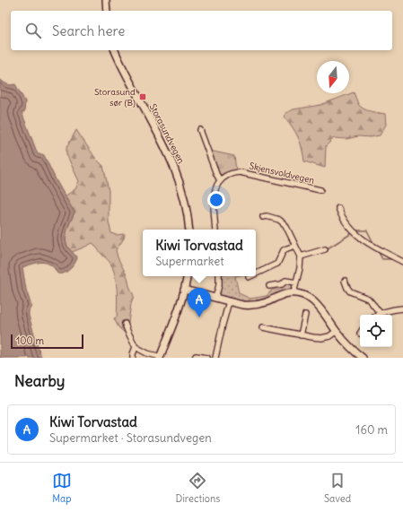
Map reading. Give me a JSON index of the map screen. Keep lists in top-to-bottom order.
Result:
{
  "streets": {
    "main road": ["Storasundvegen"],
    "street": ["Skjensvoldvegen"]
  },
  "places": {
    "transit": ["Storasund sør (B)"]
  },
  "scale_bar": "100 m",
  "north": "bottom",
  "page": {
    "search": "Search here",
    "popup": ["Kiwi Torvastad", "Supermarket"],
    "pins": "A",
    "scale": "100 m",
    "heading": "Nearby",
    "list": [
      {
        "mark": "A",
        "name": "Kiwi Torvastad",
        "note": "Supermarket · Storasundvegen",
        "value": "160 m"
      }
    ],
    "nav": ["Map", "Directions", "Saved"]
  }
}
